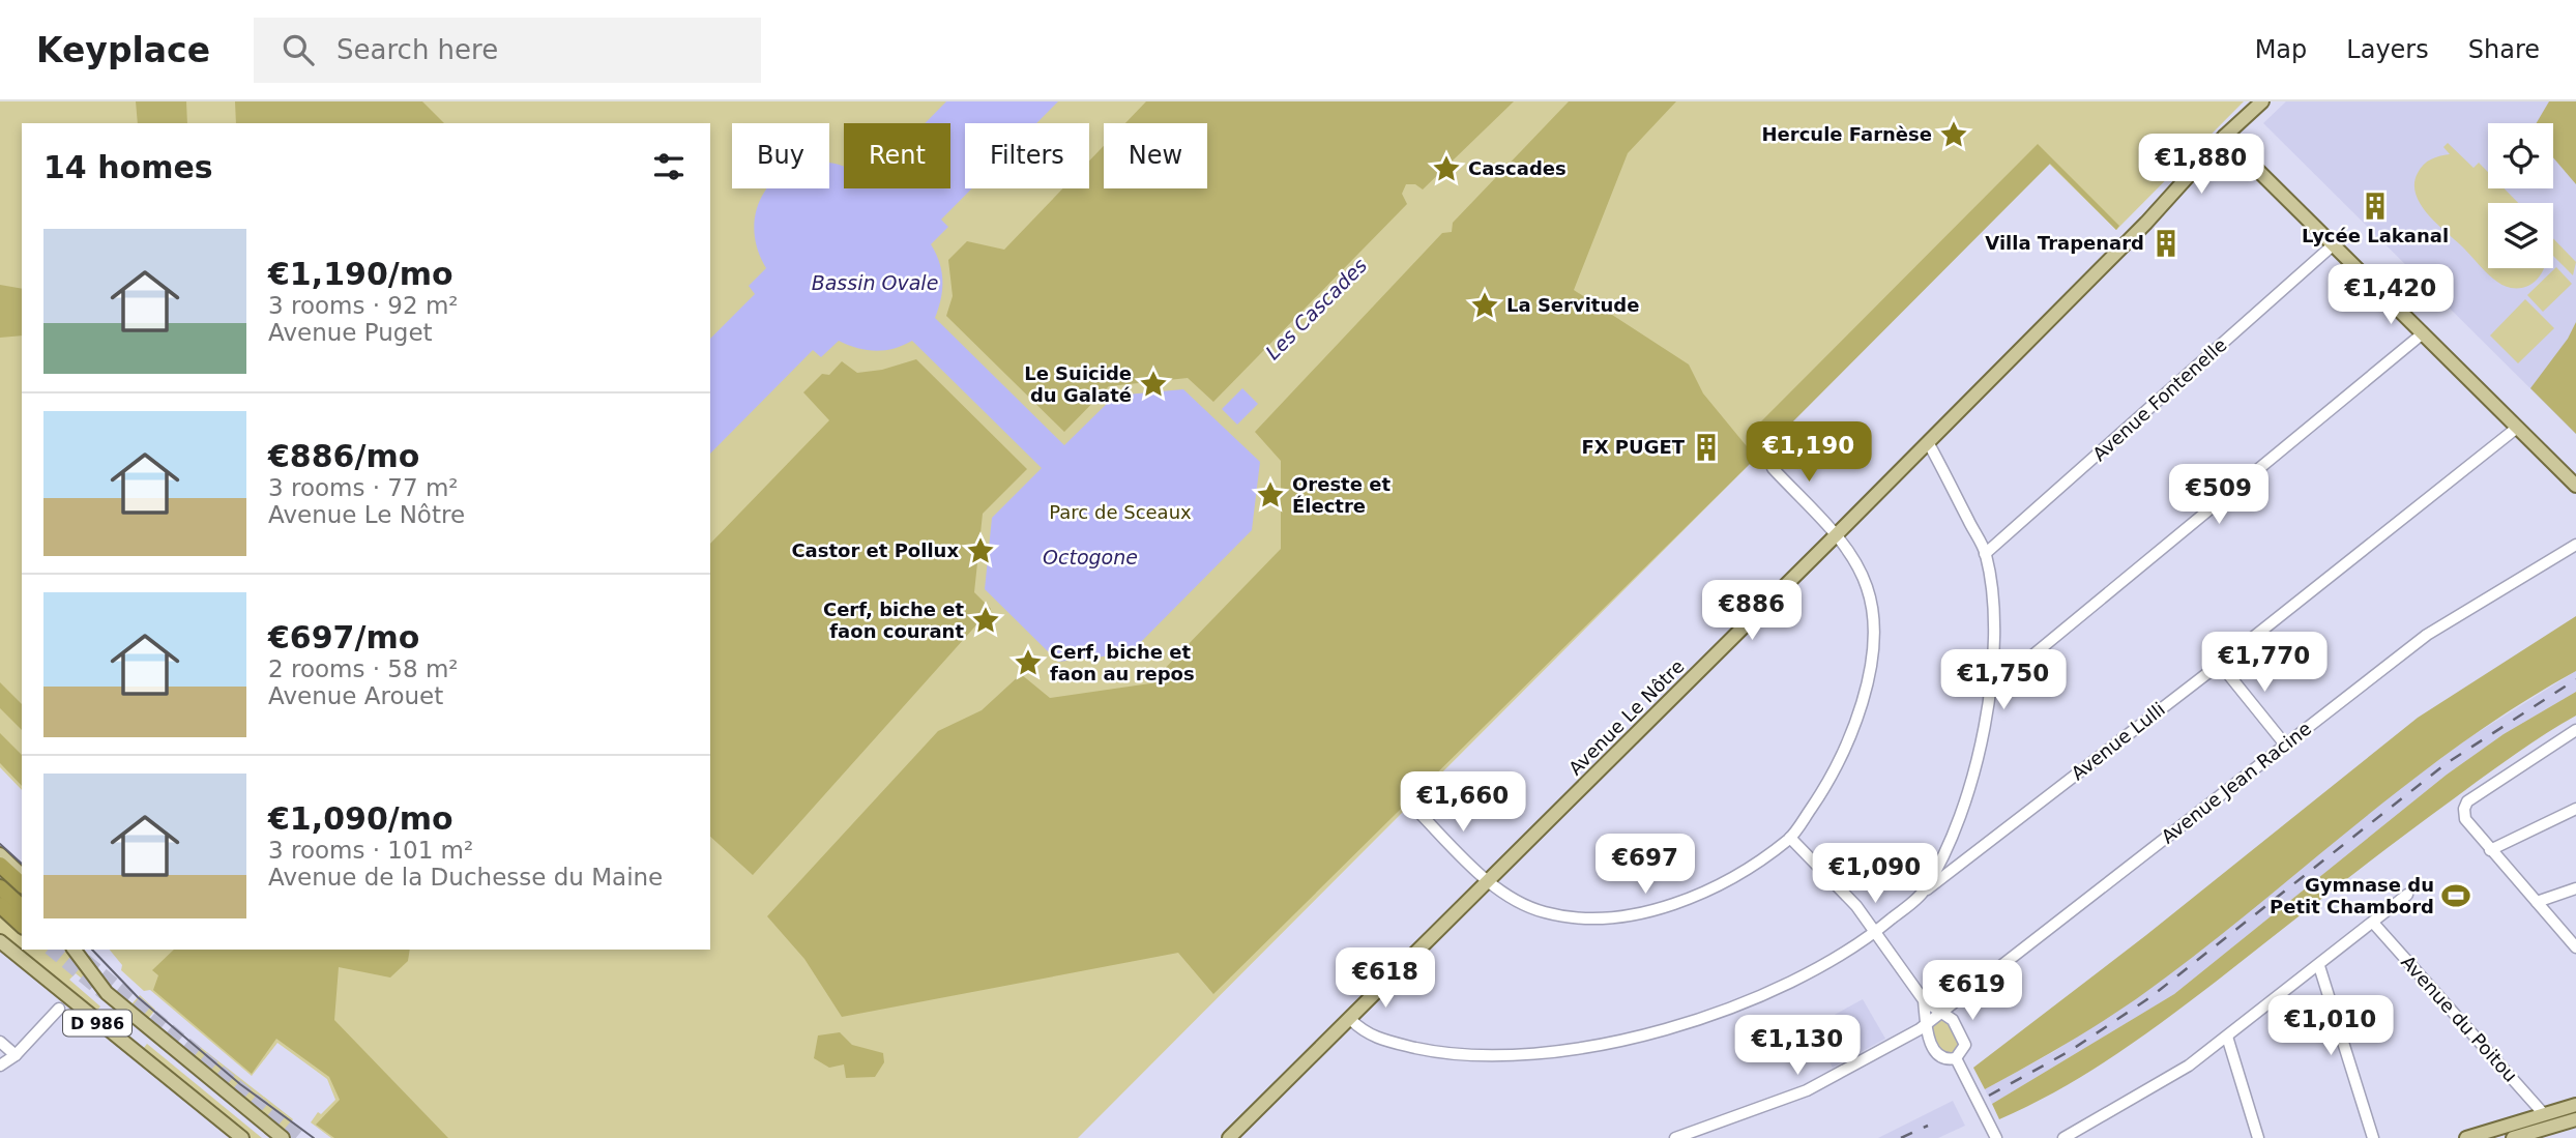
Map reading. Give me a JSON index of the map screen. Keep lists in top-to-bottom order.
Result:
{
  "streets": {
    "main road": ["Avenue Le Nôtre", "D 986"],
    "street": [
      "Avenue Fontenelle",
      "Avenue Lulli",
      "Avenue Jean Racine",
      "Avenue du Poitou"
    ]
  },
  "crossings": [
    ["Avenue Le Nôtre", "Avenue Lulli"]
  ],
  "water": ["Bassin Ovale", "Les Cascades", "Octogone"],
  "parks": ["Parc de Sceaux"],
  "places": {
    "place": [
      "Hercule Farnèse",
      "Cascades",
      "La Servitude",
      "Le Suicide du Galaté",
      "Oreste et Électre",
      "Castor et Pollux",
      "Cerf, biche et faon courant",
      "Cerf, biche et faon au repos"
    ],
    "building": ["Lycée Lakanal", "Villa Trapenard", "FX PUGET"],
    "sports": ["Gymnase du Petit Chambord"]
  },
  "page": {
    "header": "Keyplace",
    "search": "Search here",
    "nav": ["Map", "Layers", "Share"],
    "chip": [
      "Buy",
      "Rent",
      "Filters",
      "New"
    ],
    "heading": "14 homes",
    "price": [
      "€1,880",
      "€1,420",
      "€1,190",
      "€509",
      "€886",
      "€1,770",
      "€1,750",
      "€1,660",
      "€697",
      "€1,090",
      "€618",
      "€619",
      "€1,010",
      "€1,130"
    ],
    "list": [
      {
        "name": "€1,190/mo",
        "note": "3 rooms · 92 m² · Avenue Puget"
      },
      {
        "name": "€886/mo",
        "note": "3 rooms · 77 m² · Avenue Le Nôtre"
      },
      {
        "name": "€697/mo",
        "note": "2 rooms · 58 m² · Avenue Arouet"
      },
      {
        "name": "€1,090/mo",
        "note": "3 rooms · 101 m² · Avenue de la Duchesse du Maine"
      }
    ]
  }
}
